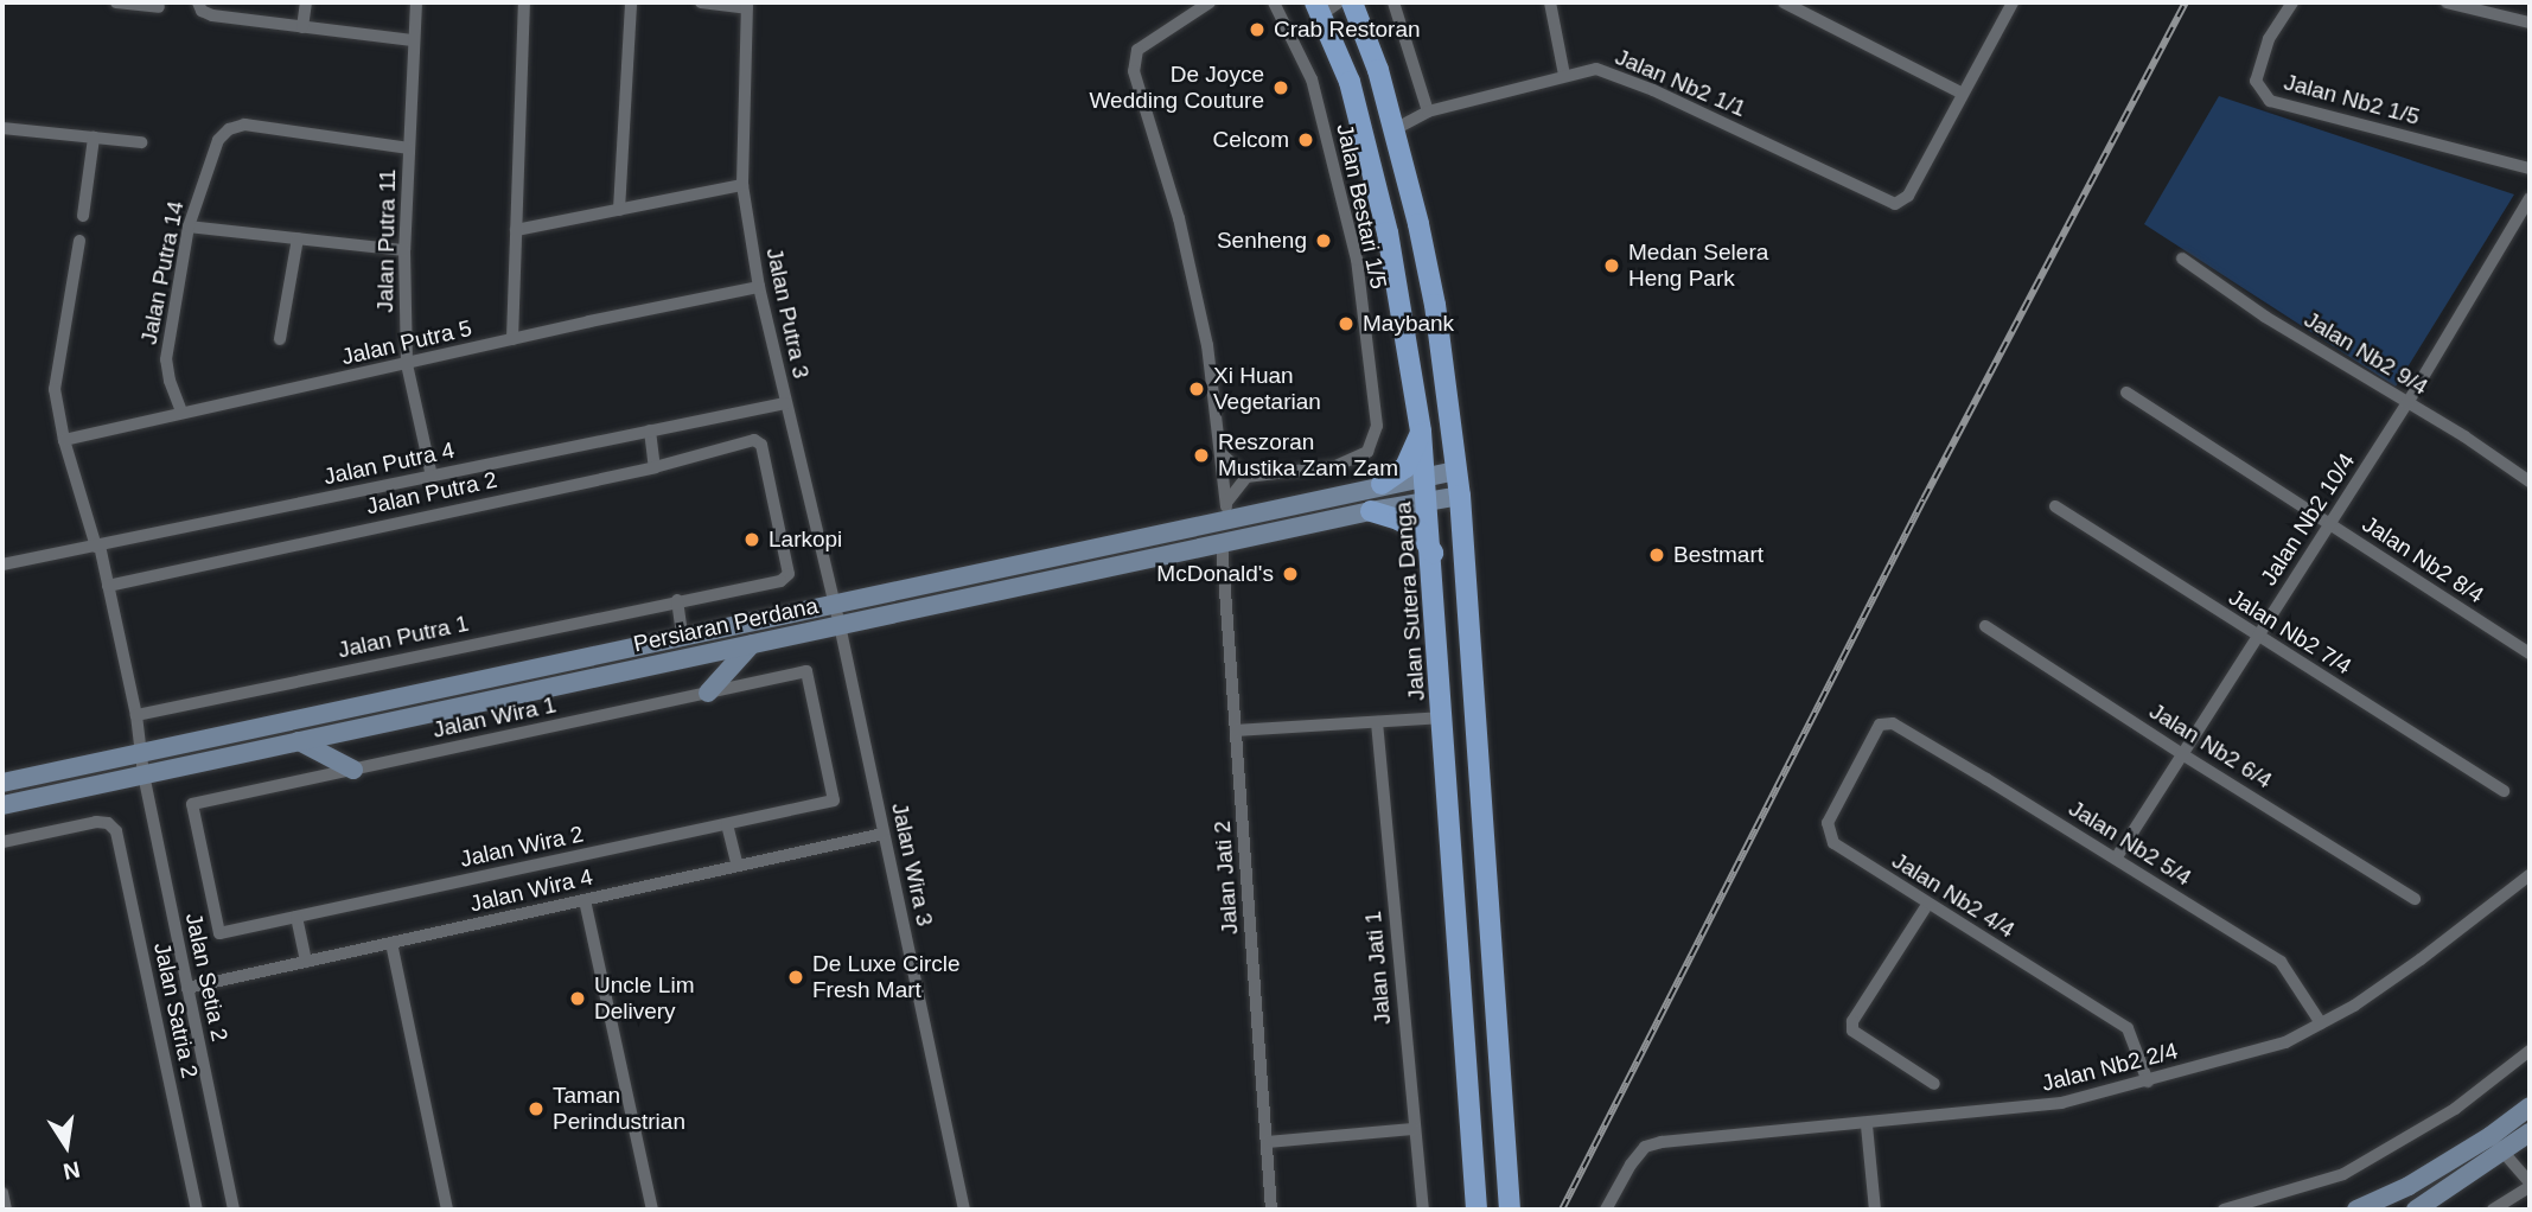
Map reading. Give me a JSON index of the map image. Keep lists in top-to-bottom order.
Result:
{
  "streets": {
    "main road": ["Jalan Sutera Danga", "Persiaran Perdana"],
    "street": [
      "Jalan Nb2 1/1",
      "Jalan Nb2 1/5",
      "Jalan Bestari 1/5",
      "Jalan Putra 11",
      "Jalan Putra 14",
      "Jalan Putra 3",
      "Jalan Putra 5",
      "Jalan Nb2 9/4",
      "Jalan Putra 4",
      "Jalan Putra 2",
      "Jalan Nb2 10/4",
      "Jalan Nb2 8/4",
      "Jalan Nb2 7/4",
      "Jalan Putra 1",
      "Jalan Wira 1",
      "Jalan Nb2 6/4",
      "Jalan Nb2 5/4",
      "Jalan Wira 2",
      "Jalan Wira 3",
      "Jalan Jati 2",
      "Jalan Wira 4",
      "Jalan Nb2 4/4",
      "Jalan Jati 1",
      "Jalan Setia 2",
      "Jalan Satria 2",
      "Jalan Nb2 2/4"
    ]
  },
  "crossings": [
    ["Jalan Putra 11", "Jalan Putra 14"],
    ["Jalan Putra 11", "Jalan Putra 5"],
    ["Jalan Putra 11", "Jalan Putra 4"],
    ["Jalan Putra 14", "Jalan Putra 5"],
    ["Jalan Putra 3", "Jalan Putra 5"],
    ["Jalan Putra 3", "Jalan Putra 4"],
    ["Jalan Putra 3", "Persiaran Perdana"],
    ["Jalan Putra 3", "Jalan Wira 3"],
    ["Jalan Putra 5", "Jalan Setia 2"],
    ["Jalan Nb2 9/4", "Jalan Nb2 10/4"],
    ["Jalan Putra 4", "Jalan Setia 2"],
    ["Jalan Putra 2", "Jalan Putra 1"],
    ["Jalan Putra 2", "Jalan Setia 2"],
    ["Jalan Nb2 10/4", "Jalan Nb2 8/4"],
    ["Jalan Nb2 10/4", "Jalan Nb2 7/4"],
    ["Jalan Nb2 10/4", "Jalan Nb2 6/4"],
    ["Jalan Nb2 10/4", "Jalan Nb2 5/4"],
    ["Jalan Sutera Danga", "Persiaran Perdana"],
    ["Persiaran Perdana", "Jalan Wira 3"],
    ["Persiaran Perdana", "Jalan Jati 2"],
    ["Persiaran Perdana", "Jalan Setia 2"],
    ["Jalan Putra 1", "Jalan Setia 2"],
    ["Jalan Wira 1", "Jalan Wira 2"],
    ["Jalan Nb2 5/4", "Jalan Nb2 4/4"],
    ["Jalan Nb2 5/4", "Jalan Nb2 2/4"],
    ["Jalan Wira 3", "Jalan Wira 4"],
    ["Jalan Wira 4", "Jalan Setia 2"],
    ["Jalan Nb2 4/4", "Jalan Nb2 2/4"]
  ],
  "places": [
    "Crab Restoran",
    "De Joyce Wedding Couture",
    "Celcom",
    "Senheng",
    "Medan Selera Heng Park",
    "Maybank",
    "Xi Huan Vegetarian",
    "Reszoran Mustika Zam Zam",
    "Larkopi",
    "Bestmart",
    "McDonald's",
    "De Luxe Circle Fresh Mart",
    "Uncle Lim Delivery",
    "Taman Perindustrian"
  ],
  "north": "bottom"
}
